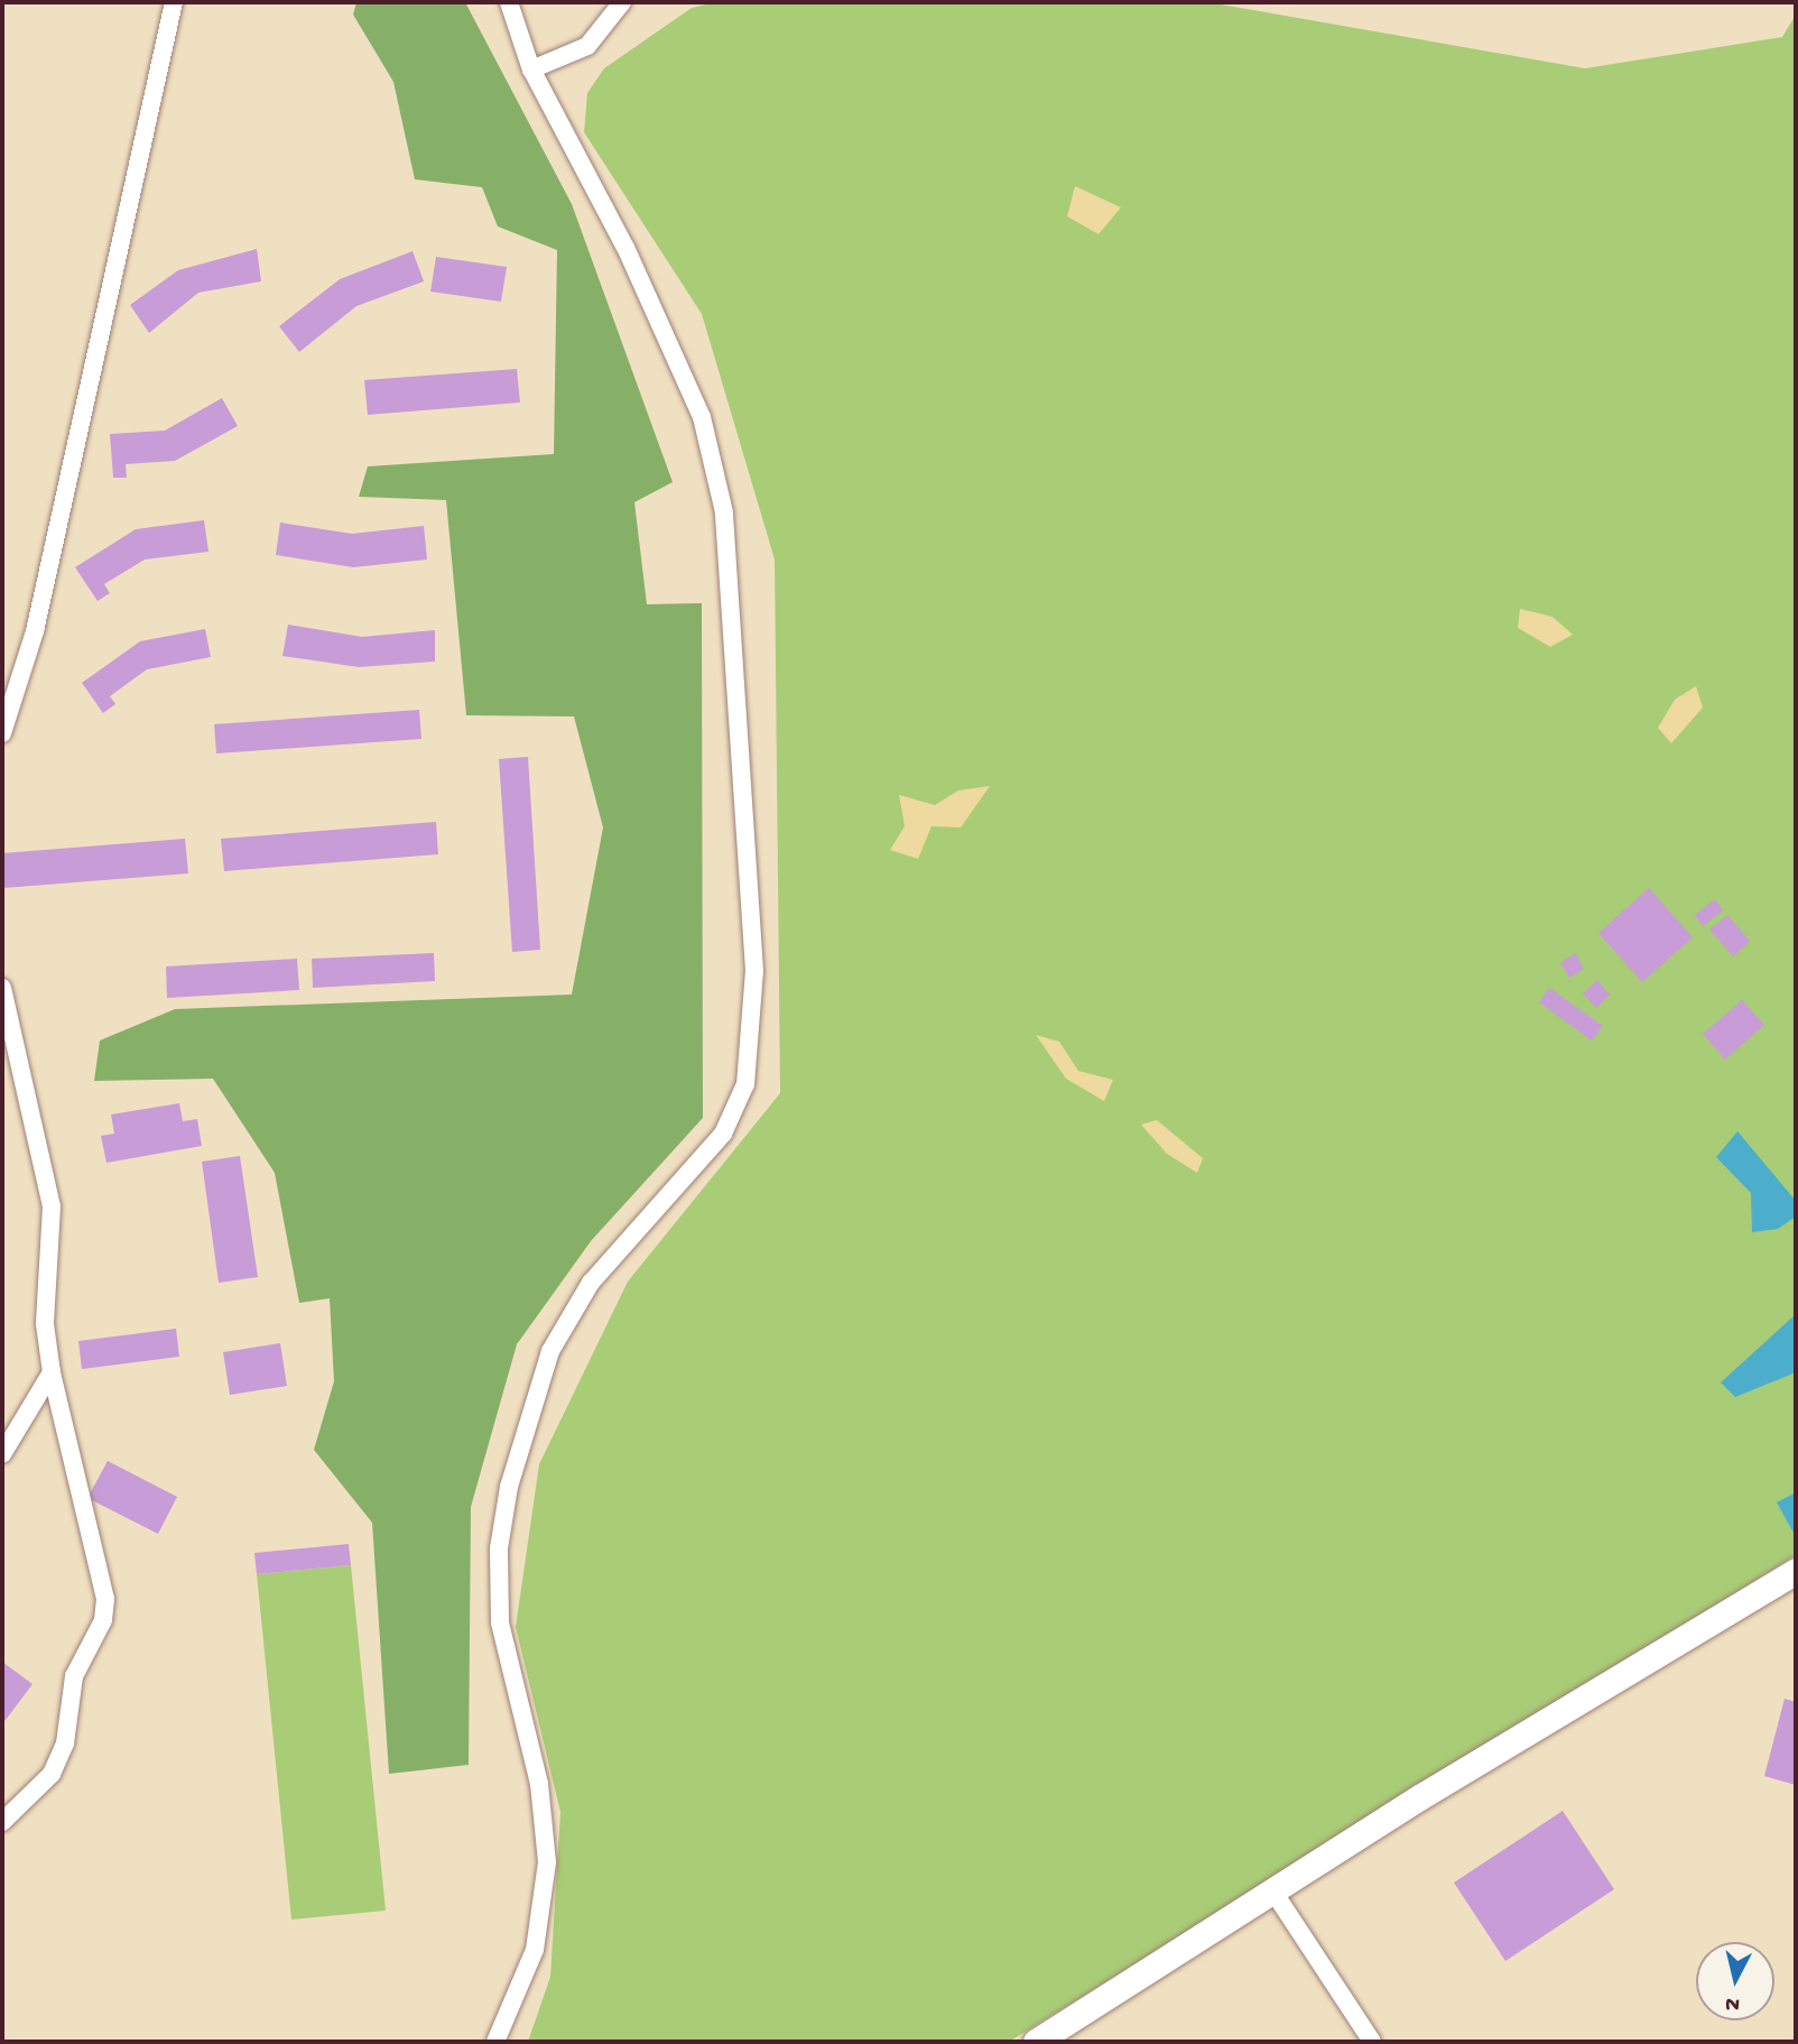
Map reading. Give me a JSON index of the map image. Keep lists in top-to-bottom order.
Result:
{
  "north": "bottom"
}
